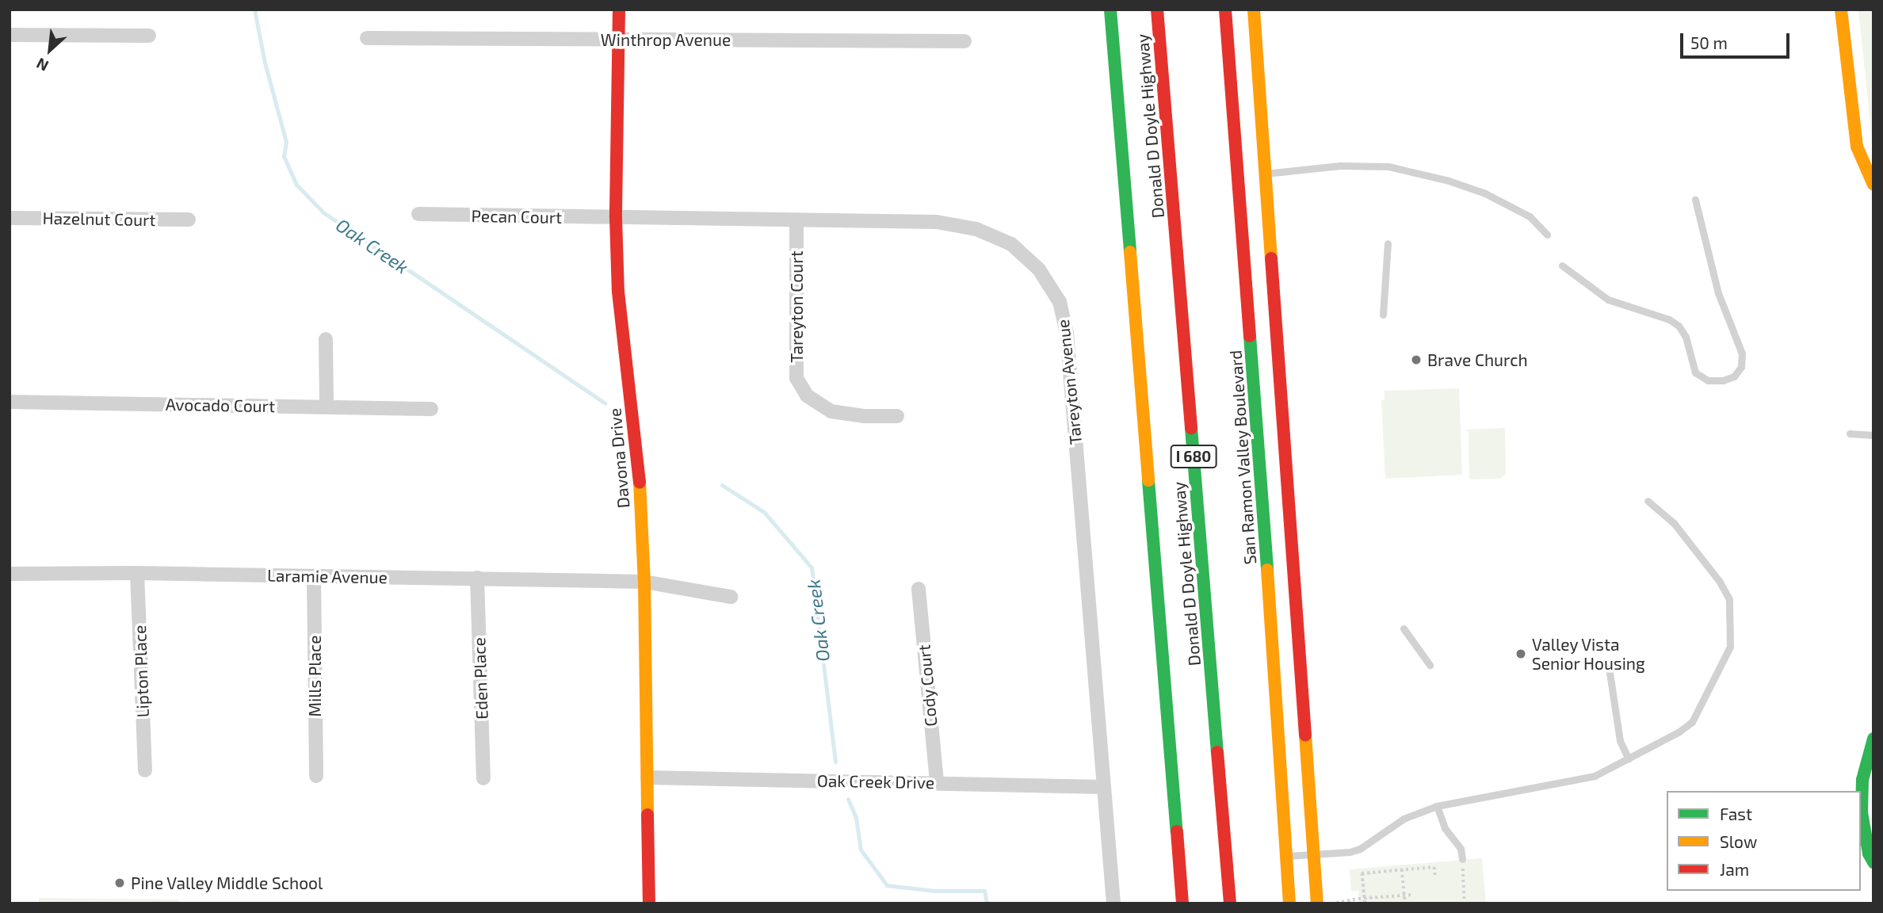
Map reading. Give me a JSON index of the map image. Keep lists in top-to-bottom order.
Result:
{
  "streets": {
    "main road": [
      "Donald D Doyle Highway",
      "I 680",
      "San Ramon Valley Boulevard",
      "Davona Drive"
    ],
    "street": [
      "Winthrop Avenue",
      "Pecan Court",
      "Hazelnut Court",
      "Tareyton Court",
      "Tareyton Avenue",
      "Avocado Court",
      "Laramie Avenue",
      "Lipton Place",
      "Mills Place",
      "Eden Place",
      "Cody Court",
      "Oak Creek Drive"
    ]
  },
  "crossings": [
    ["Winthrop Avenue", "Davona Drive"],
    ["Pecan Court", "Tareyton Avenue"],
    ["Pecan Court", "Davona Drive"],
    ["Tareyton Court", "Tareyton Avenue"],
    ["Tareyton Avenue", "Davona Drive"],
    ["Tareyton Avenue", "Oak Creek Drive"],
    ["Davona Drive", "Laramie Avenue"],
    ["Davona Drive", "Oak Creek Drive"],
    ["Laramie Avenue", "Lipton Place"],
    ["Laramie Avenue", "Mills Place"],
    ["Laramie Avenue", "Eden Place"],
    ["Cody Court", "Oak Creek Drive"]
  ],
  "water": ["Oak Creek"],
  "places": ["Brave Church", "Valley Vista Senior Housing", "Pine Valley Middle School"],
  "legend": ["Fast", "Slow", "Jam"],
  "scale_bar": "50 m",
  "north": "bottom left"
}
